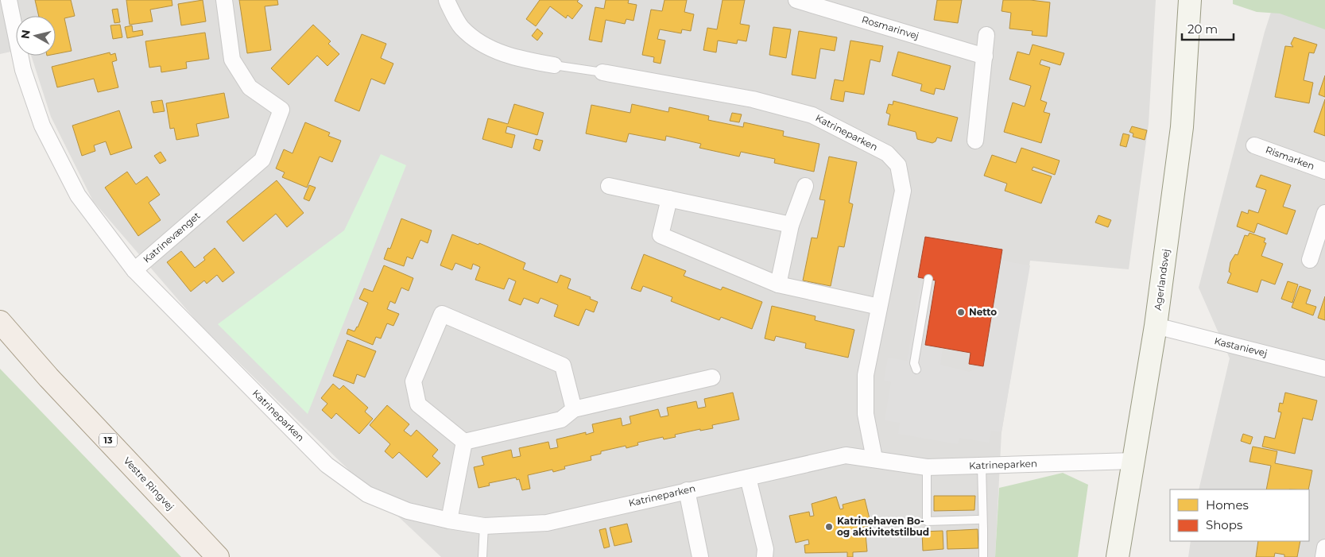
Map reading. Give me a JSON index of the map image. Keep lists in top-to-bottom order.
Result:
{
  "streets": {
    "main road": ["13", "Vestre Ringvej"],
    "street": [
      "Rosmarinvej",
      "Katrineparken",
      "Rismarken",
      "Katrinevænget",
      "Agerlandsvej",
      "Kastanievej"
    ]
  },
  "crossings": [
    ["Katrineparken", "Katrinevænget"],
    ["Katrineparken", "Agerlandsvej"],
    ["Agerlandsvej", "Kastanievej"]
  ],
  "places": ["Netto", "Katrinehaven Bo- og aktivitetstilbud"],
  "legend": ["Homes", "Shops"],
  "scale_bar": "20 m",
  "north": "left"
}
